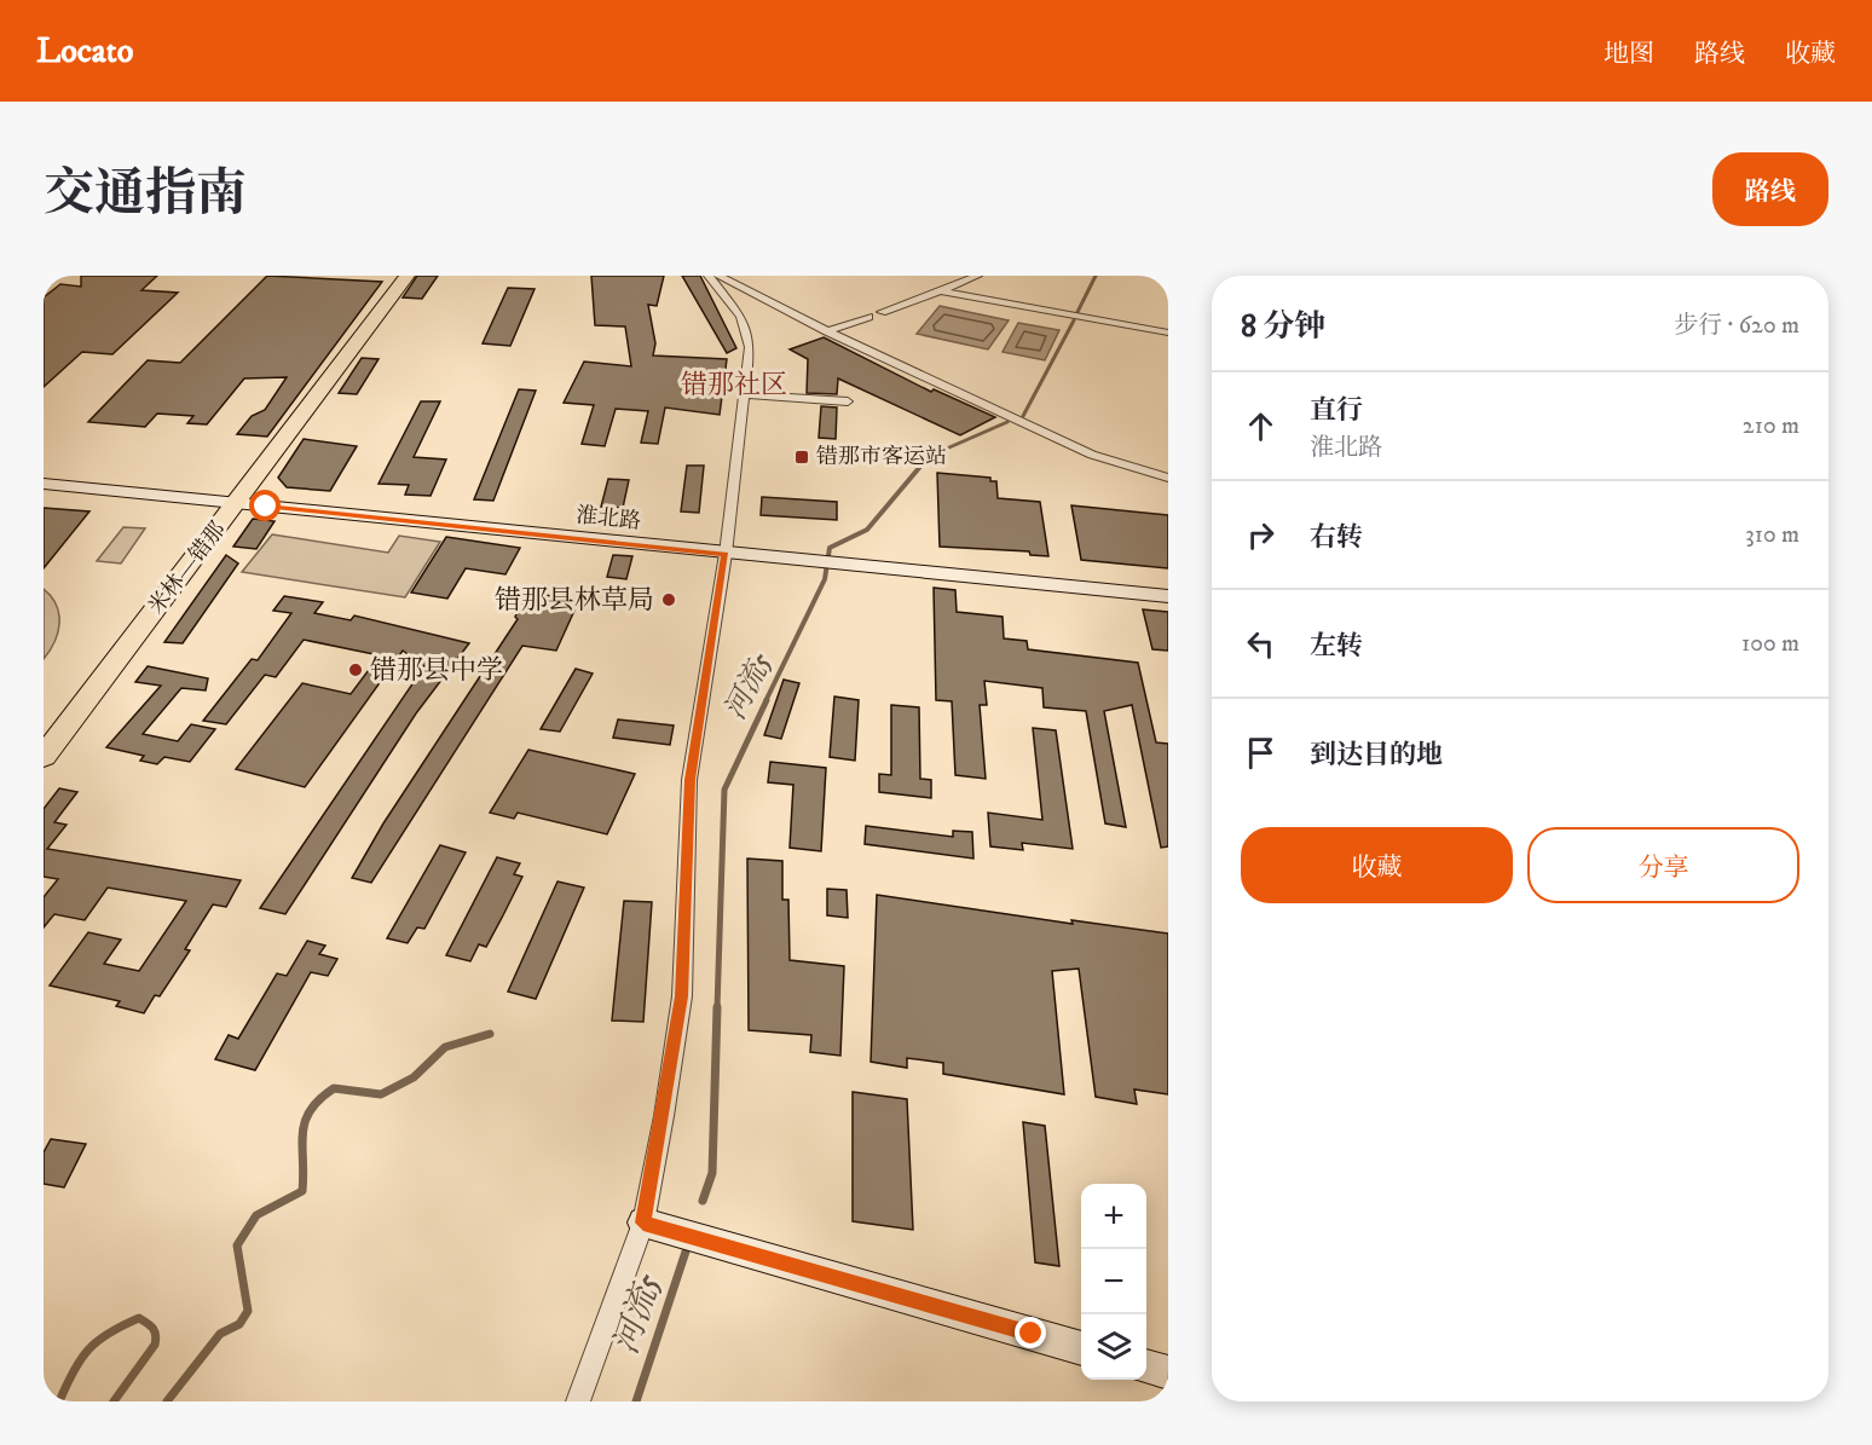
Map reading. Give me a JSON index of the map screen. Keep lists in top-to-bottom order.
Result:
{
  "streets": {
    "highway": ["米林—错那"],
    "street": ["淮北路"]
  },
  "crossings": [
    ["淮北路", "米林—错那"]
  ],
  "districts": ["错那社区"],
  "water": ["河流5"],
  "places": {
    "transit": ["错那市客运站"],
    "other": ["错那县林草局", "错那县中学"]
  },
  "page": {
    "header": "Locato",
    "nav": ["地图", "路线", "收藏"],
    "title": "交通指南",
    "buttons": [
      "路线",
      ["收藏", "分享"]
    ],
    "heading": ["8 分钟", "步行 · 620 m"],
    "list": [
      ["直行", "淮北路", "210 m"],
      ["右转", "310 m"],
      ["左转", "100 m"],
      "到达目的地"
    ],
    "map_buttons": ["+", "−"]
  }
}
